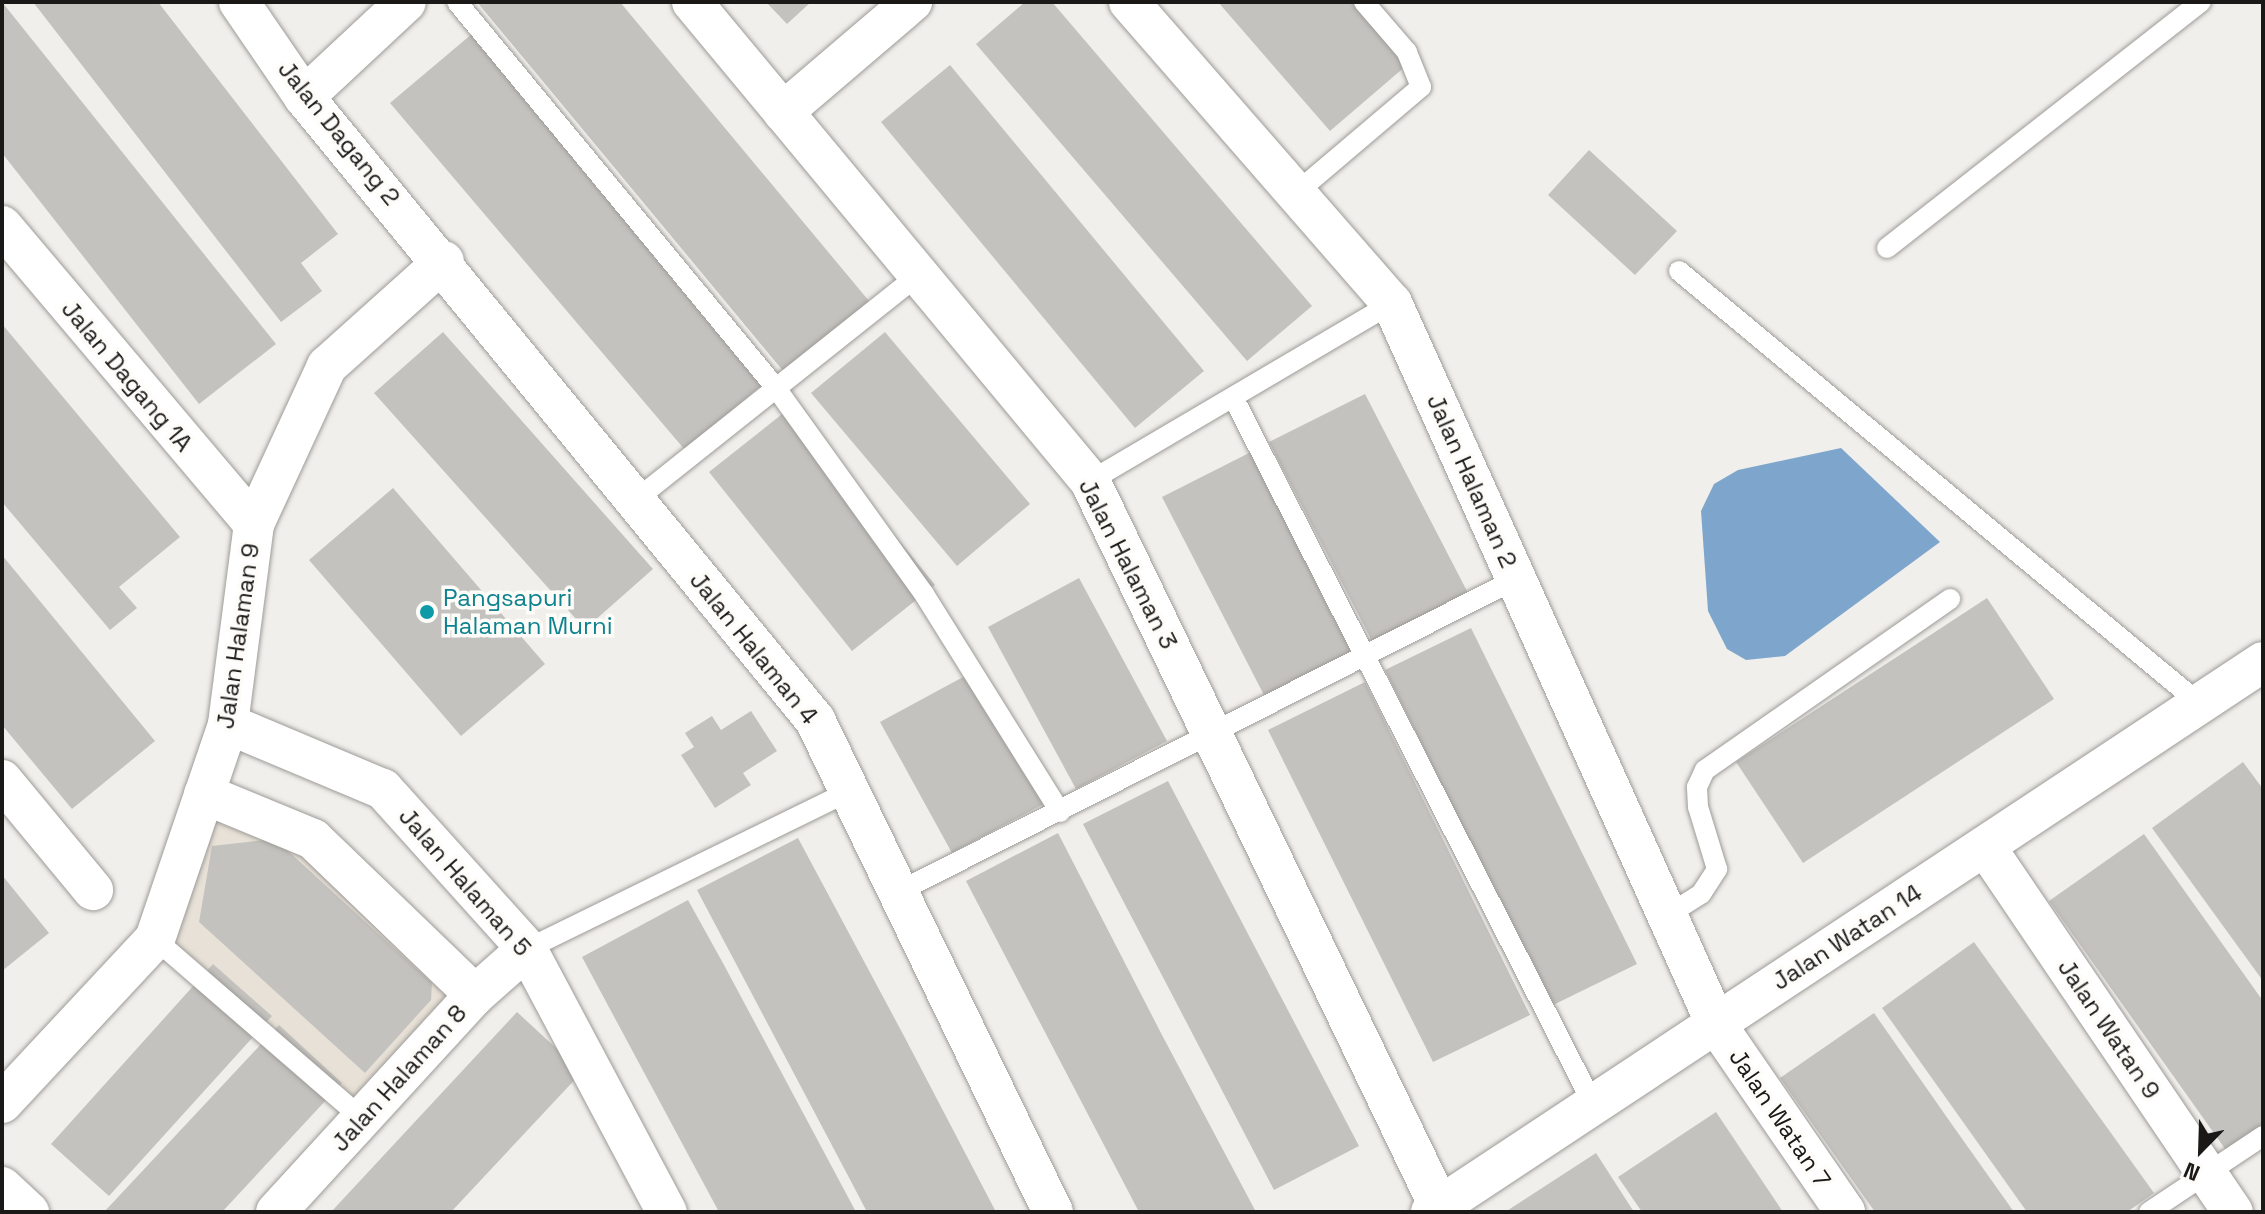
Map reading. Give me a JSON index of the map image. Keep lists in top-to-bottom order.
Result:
{
  "streets": {
    "street": [
      "Jalan Dagang 2",
      "Jalan Dagang 1A",
      "Jalan Halaman 2",
      "Jalan Halaman 3",
      "Jalan Halaman 9",
      "Jalan Halaman 4",
      "Jalan Halaman 5",
      "Jalan Watan 14",
      "Jalan Watan 9",
      "Jalan Halaman 8",
      "Jalan Watan 7"
    ]
  },
  "crossings": [
    ["Jalan Dagang 2", "Jalan Halaman 9"],
    ["Jalan Dagang 2", "Jalan Halaman 4"],
    ["Jalan Dagang 1A", "Jalan Halaman 9"],
    ["Jalan Halaman 2", "Jalan Watan 14"],
    ["Jalan Halaman 2", "Jalan Watan 7"],
    ["Jalan Halaman 3", "Jalan Watan 14"],
    ["Jalan Halaman 9", "Jalan Halaman 4"],
    ["Jalan Halaman 9", "Jalan Halaman 5"],
    ["Jalan Halaman 5", "Jalan Halaman 8"],
    ["Jalan Watan 14", "Jalan Watan 9"],
    ["Jalan Watan 14", "Jalan Watan 7"]
  ],
  "places": ["Pangsapuri Halaman Murni"],
  "north": "bottom left"
}
